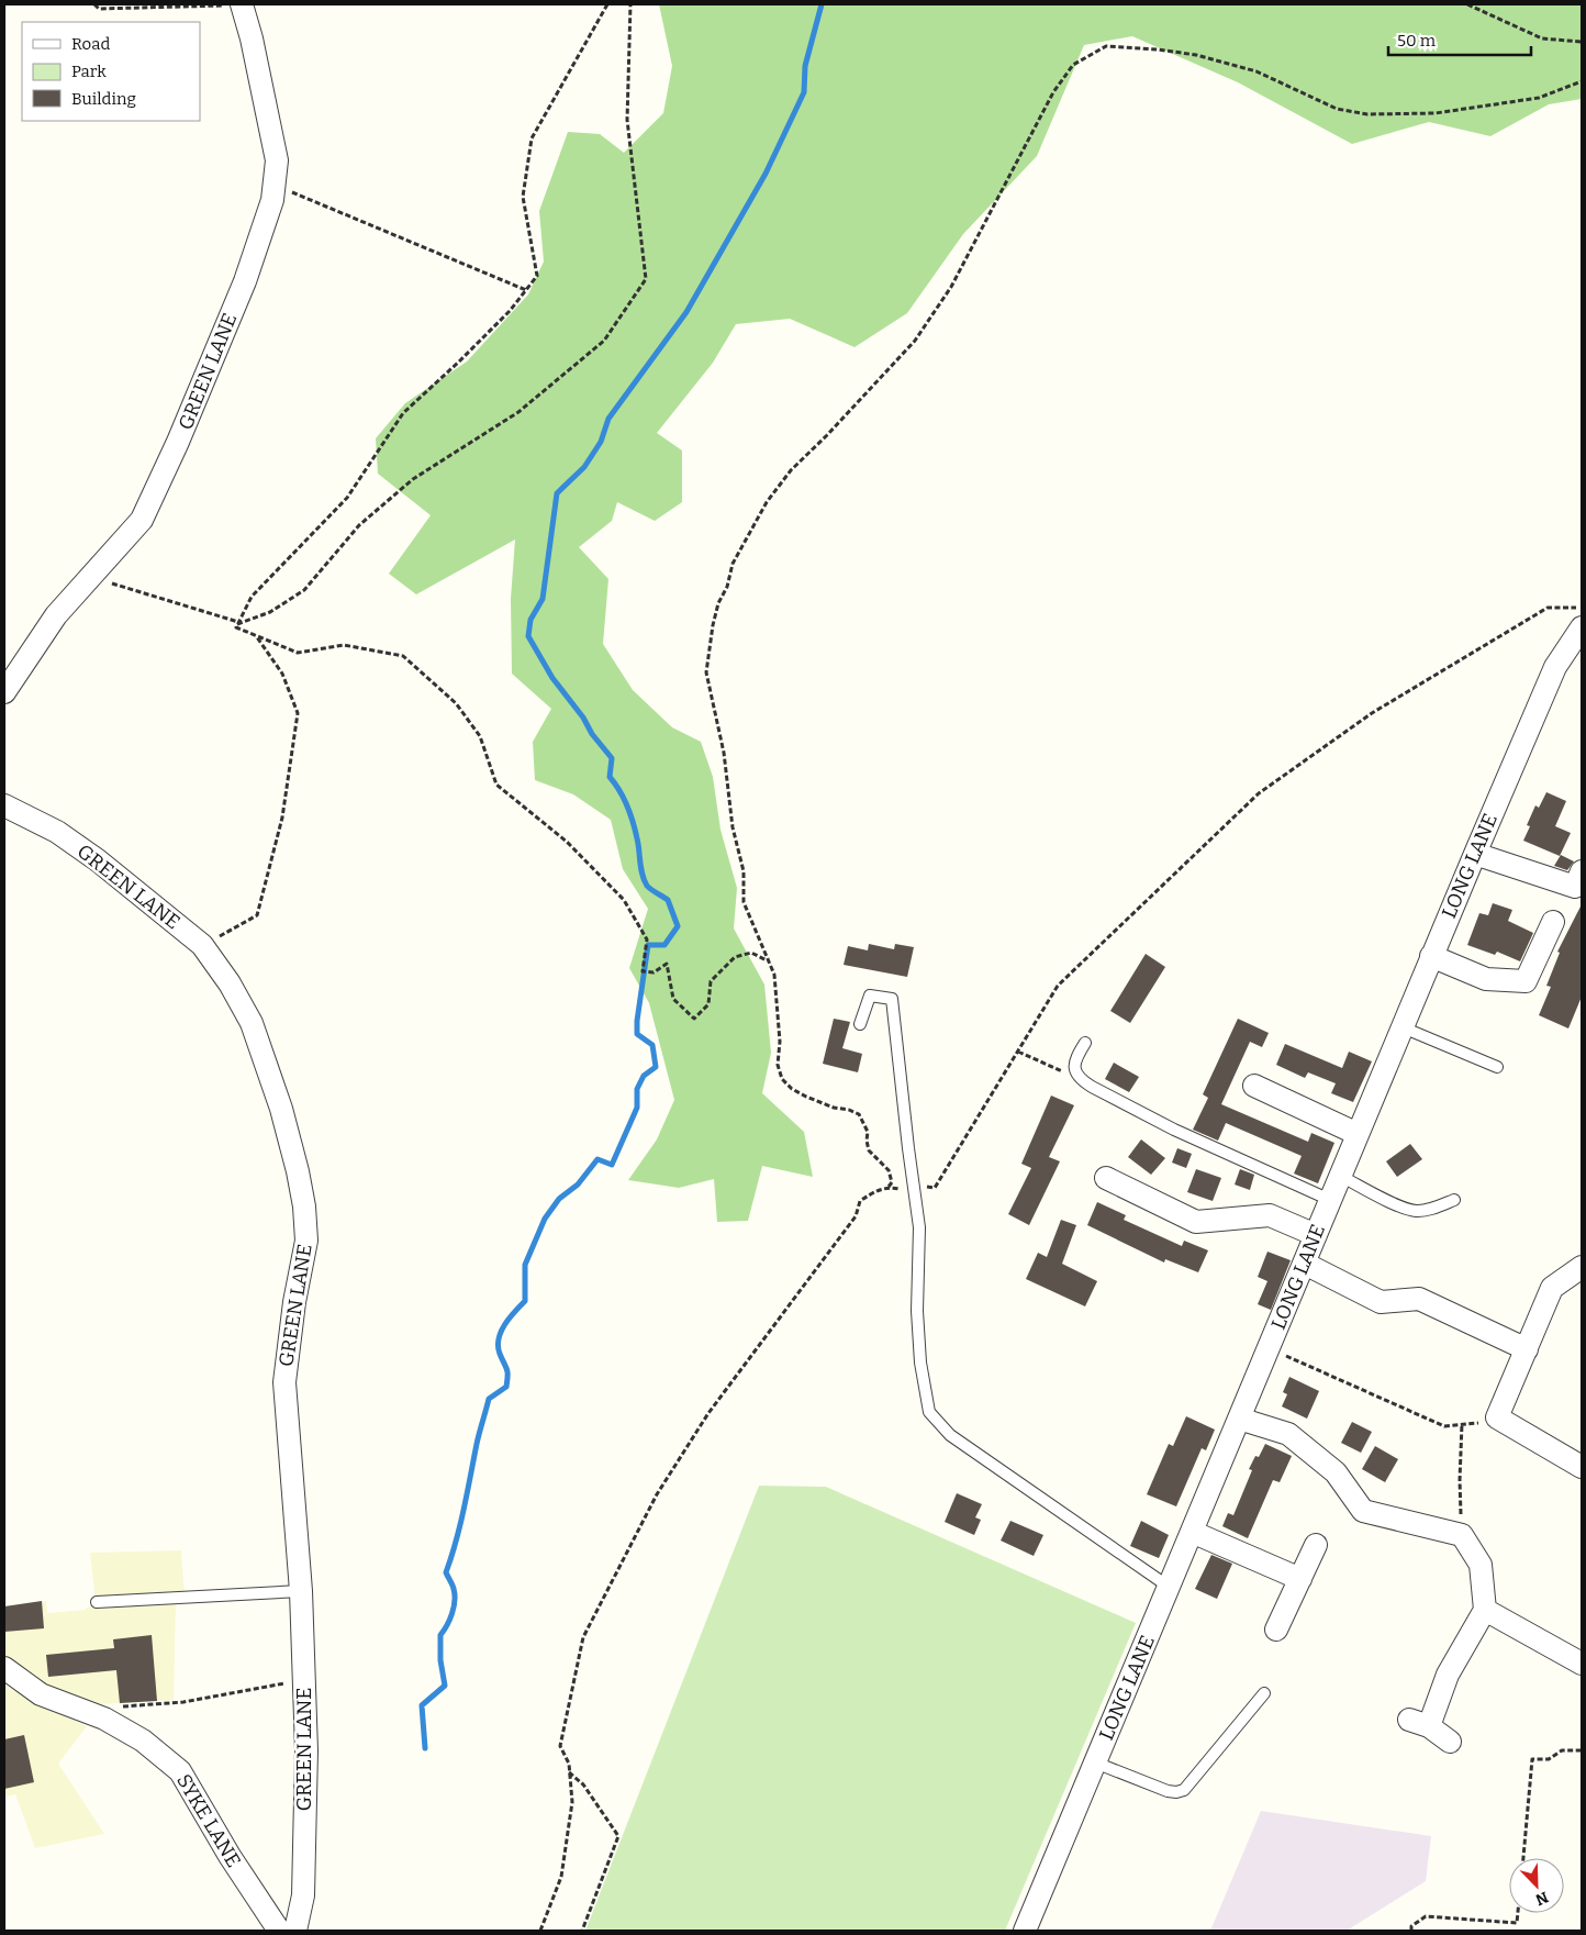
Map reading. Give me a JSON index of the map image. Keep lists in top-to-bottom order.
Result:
{
  "streets": {
    "street": ["GREEN LANE", "LONG LANE", "SYKE LANE"]
  },
  "legend": ["Road", "Park", "Building"],
  "scale_bar": "50 m",
  "north": "bottom right"
}
